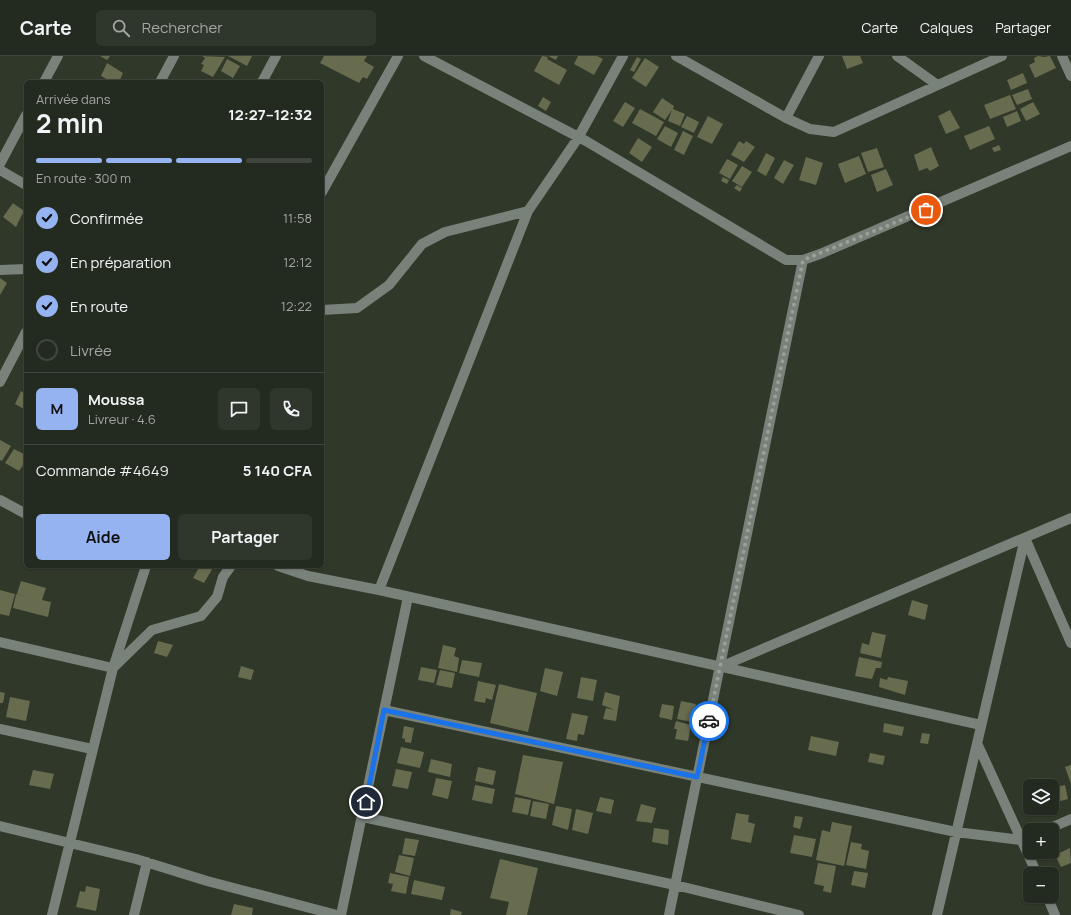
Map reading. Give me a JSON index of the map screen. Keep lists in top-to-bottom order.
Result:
{
  "page": {
    "header": "Carte",
    "search": "Rechercher",
    "nav": ["Carte", "Calques", "Partager"],
    "heading": ["2 min", "Arrivée dans", "12:27–12:32"],
    "panel": [
      "Moussa",
      "Livreur · 4.6",
      "Commande #4649",
      "5 140 CFA"
    ],
    "bar": "En route · 300 m",
    "list": [
      ["Confirmée", "11:58"],
      ["En préparation", "12:12"],
      ["En route", "12:22"],
      "Livrée"
    ],
    "round": "M",
    "buttons": ["Aide", "Partager"],
    "map_buttons": ["+", "−"]
  }
}
